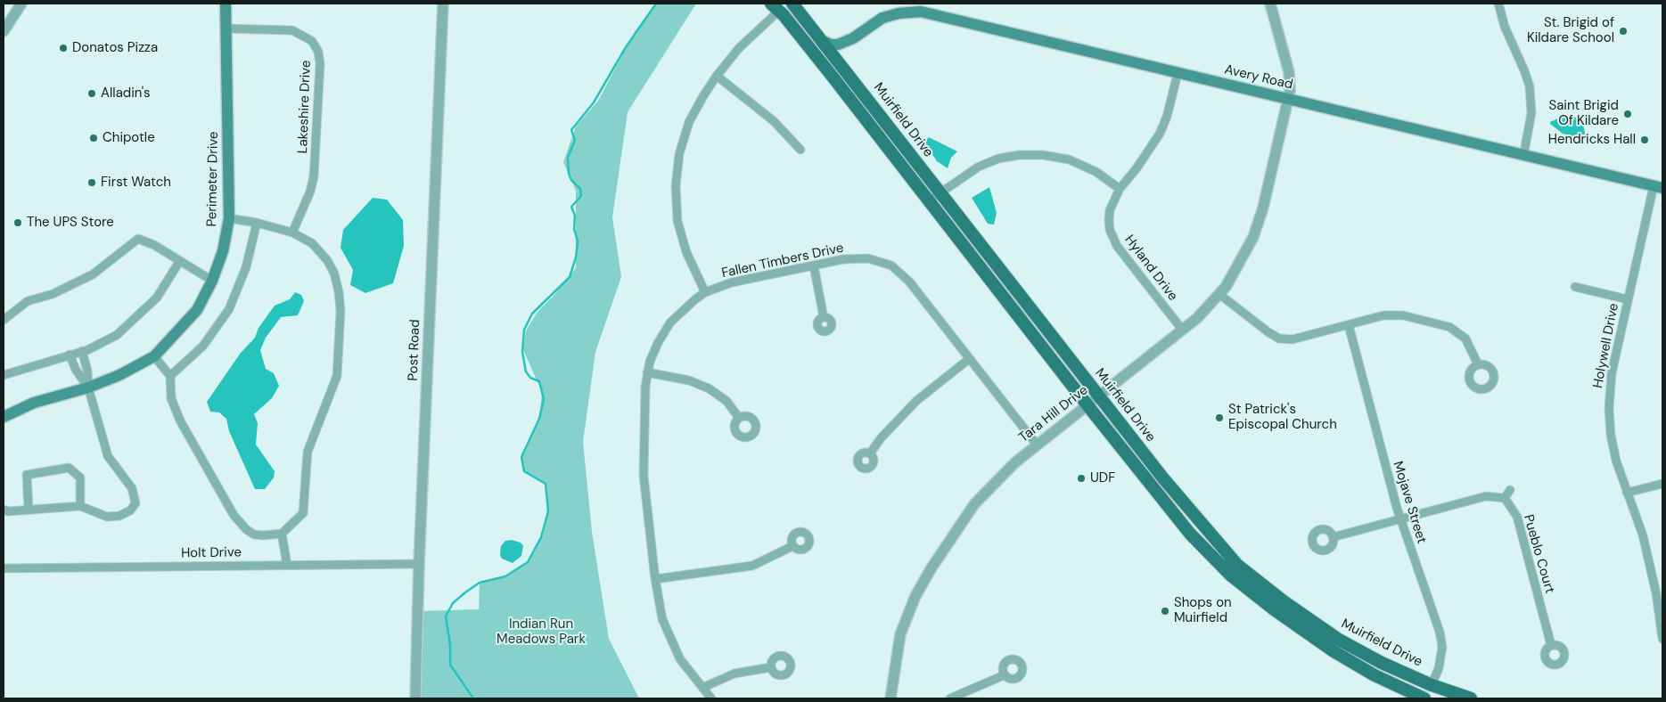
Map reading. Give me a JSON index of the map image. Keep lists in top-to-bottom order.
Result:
{
  "streets": {
    "main road": ["Avery Road", "Muirfield Drive", "Perimeter Drive"],
    "street": [
      "Lakeshire Drive",
      "Fallen Timbers Drive",
      "Hyland Drive",
      "Holywell Drive",
      "Post Road",
      "Tara Hill Drive",
      "Mojave Street",
      "Holt Drive",
      "Pueblo Court"
    ]
  },
  "crossings": [
    ["Avery Road", "Muirfield Drive"],
    ["Avery Road", "Hyland Drive"],
    ["Avery Road", "Holywell Drive"],
    ["Avery Road", "Tara Hill Drive"],
    ["Lakeshire Drive", "Perimeter Drive"],
    ["Muirfield Drive", "Tara Hill Drive"],
    ["Muirfield Drive", "Mojave Street"],
    ["Fallen Timbers Drive", "Tara Hill Drive"],
    ["Hyland Drive", "Tara Hill Drive"],
    ["Post Road", "Holt Drive"]
  ],
  "parks": ["Indian Run Meadows Park"],
  "places": [
    "St. Brigid of Kildare School",
    "Donatos Pizza",
    "Alladin's",
    "Saint Brigid Of Kildare",
    "Chipotle",
    "Hendricks Hall",
    "First Watch",
    "The UPS Store",
    "St Patrick's Episcopal Church",
    "UDF",
    "Shops on Muirfield"
  ]
}
